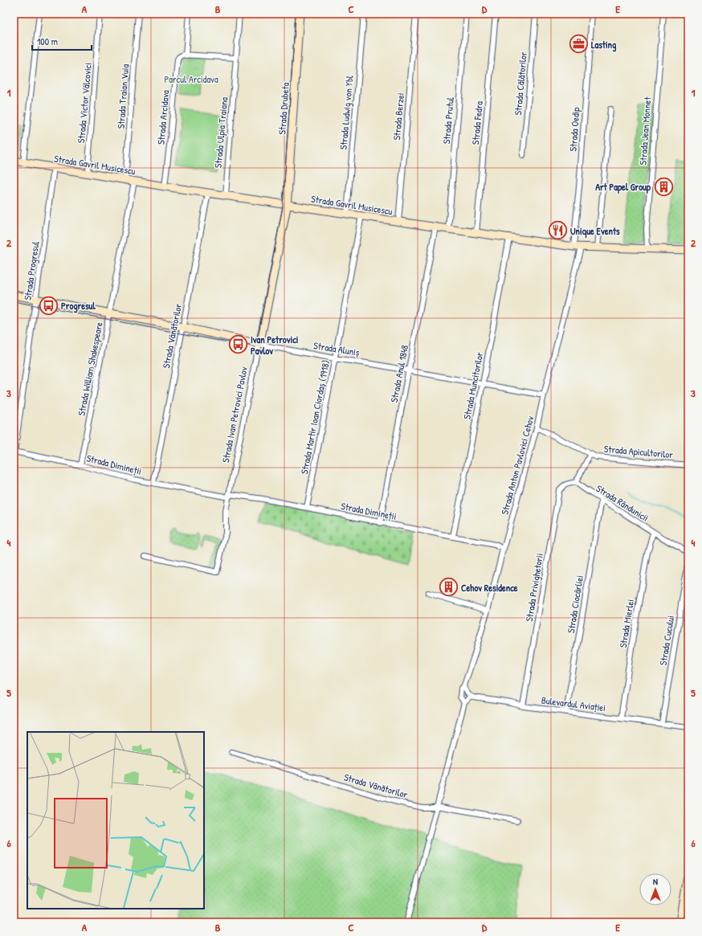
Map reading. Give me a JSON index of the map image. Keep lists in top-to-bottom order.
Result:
{
  "streets": {
    "street": [
      "Strada Călătorilor",
      "Strada Traian Vuia",
      "Strada Victor Vâlcovici",
      "Strada Drubeta",
      "Strada Ludwig von Ybl",
      "Strada Berzei",
      "Strada Arcidava",
      "Strada Prutul",
      "Strada Fedra",
      "Strada Oedip",
      "Strada Jean Monnet",
      "Strada Ulpia Traiana",
      "Strada Gavril Musicescu",
      "Strada Progresul",
      "Strada Vânătorilor",
      "Strada Aluniș",
      "Strada William Shakespeare",
      "Strada Anul 1848",
      "Strada Muncitorilor",
      "Strada Ivan Petrovici Pavlov",
      "Strada Martir Ioan Ciordaș (1918)",
      "Strada Apicultorilor",
      "Strada Dimineții",
      "Strada Anton Pavlovici Cehov",
      "Strada Rândunicii",
      "Strada Privighetorii",
      "Strada Ciocârliei",
      "Strada Mierlei",
      "Strada Cucului",
      "Bulevardul Aviației"
    ]
  },
  "crossings": [
    ["Strada Traian Vuia", "Strada Gavril Musicescu"],
    ["Strada Victor Vâlcovici", "Strada Gavril Musicescu"],
    ["Strada Drubeta", "Strada Gavril Musicescu"],
    ["Strada Drubeta", "Strada Ivan Petrovici Pavlov"],
    ["Strada Ludwig von Ybl", "Strada Gavril Musicescu"],
    ["Strada Berzei", "Strada Gavril Musicescu"],
    ["Strada Arcidava", "Strada Gavril Musicescu"],
    ["Strada Prutul", "Strada Gavril Musicescu"],
    ["Strada Fedra", "Strada Gavril Musicescu"],
    ["Strada Oedip", "Strada Gavril Musicescu"],
    ["Strada Oedip", "Strada Anton Pavlovici Cehov"],
    ["Strada Jean Monnet", "Strada Gavril Musicescu"],
    ["Strada Ulpia Traiana", "Strada Gavril Musicescu"],
    ["Strada Gavril Musicescu", "Strada Progresul"],
    ["Strada Gavril Musicescu", "Strada Vânătorilor"],
    ["Strada Gavril Musicescu", "Strada William Shakespeare"],
    ["Strada Gavril Musicescu", "Strada Anul 1848"],
    ["Strada Gavril Musicescu", "Strada Muncitorilor"],
    ["Strada Gavril Musicescu", "Strada Ivan Petrovici Pavlov"],
    ["Strada Gavril Musicescu", "Strada Martir Ioan Ciordaș (1918)"],
    ["Strada Gavril Musicescu", "Strada Anton Pavlovici Cehov"],
    ["Strada Progresul", "Strada Aluniș"],
    ["Strada Progresul", "Strada Dimineții"],
    ["Strada Vânătorilor", "Strada Aluniș"],
    ["Strada Vânătorilor", "Strada Dimineții"],
    ["Strada Aluniș", "Strada William Shakespeare"],
    ["Strada Aluniș", "Strada Anul 1848"],
    ["Strada Aluniș", "Strada Muncitorilor"],
    ["Strada Aluniș", "Strada Ivan Petrovici Pavlov"],
    ["Strada Aluniș", "Strada Martir Ioan Ciordaș (1918)"],
    ["Strada Aluniș", "Strada Anton Pavlovici Cehov"],
    ["Strada William Shakespeare", "Strada Dimineții"],
    ["Strada Anul 1848", "Strada Dimineții"],
    ["Strada Muncitorilor", "Strada Dimineții"],
    ["Strada Ivan Petrovici Pavlov", "Strada Dimineții"],
    ["Strada Martir Ioan Ciordaș (1918)", "Strada Dimineții"],
    ["Strada Apicultorilor", "Strada Anton Pavlovici Cehov"],
    ["Strada Dimineții", "Strada Anton Pavlovici Cehov"],
    ["Strada Rândunicii", "Strada Privighetorii"],
    ["Strada Rândunicii", "Strada Ciocârliei"],
    ["Strada Rândunicii", "Strada Mierlei"],
    ["Strada Privighetorii", "Bulevardul Aviației"],
    ["Strada Ciocârliei", "Bulevardul Aviației"],
    ["Strada Mierlei", "Bulevardul Aviației"],
    ["Strada Cucului", "Bulevardul Aviației"]
  ],
  "parks": ["Parcul Arcidava"],
  "places": {
    "office": ["Lasting"],
    "building": ["Art Papel Group", "Cehov Residence"],
    "restaurant": ["Unique Events"],
    "bus stop": ["Progresul", "Ivan Petrovici Pavlov"]
  },
  "scale_bar": "100 m",
  "north": "top",
  "grid": {
    "columns": [
      "A",
      "B",
      "C",
      "D",
      "E"
    ],
    "rows": [
      "1",
      "2",
      "3",
      "4",
      "5",
      "6"
    ]
  }
}
